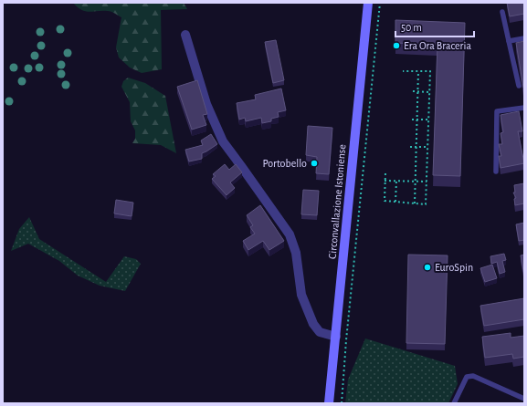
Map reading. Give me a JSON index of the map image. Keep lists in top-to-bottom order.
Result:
{
  "streets": {
    "main road": ["Circonvallazione Istoniense"]
  },
  "places": ["Era Ora Braceria", "Portobello", "EuroSpin"],
  "scale_bar": "50 m"
}
